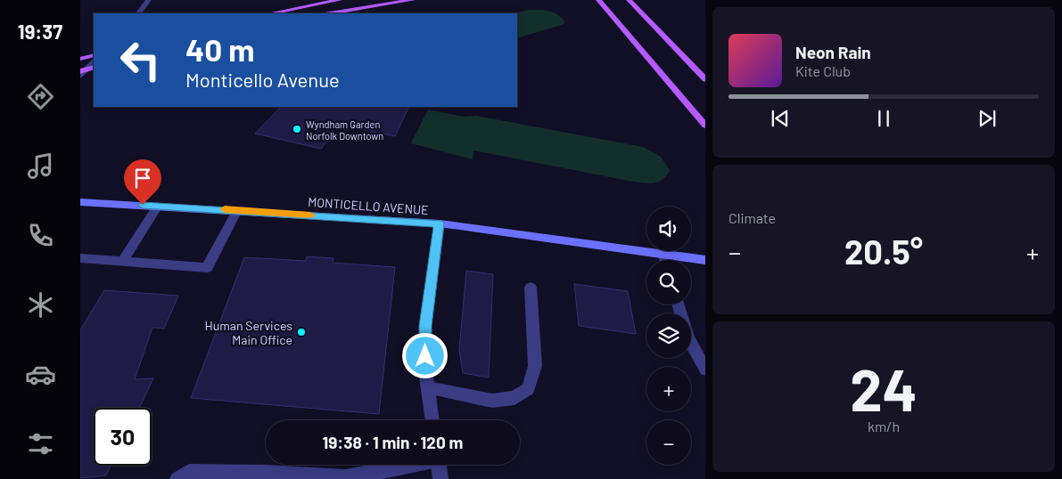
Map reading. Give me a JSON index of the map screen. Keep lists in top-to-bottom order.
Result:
{
  "streets": {
    "main road": ["MONTICELLO AVENUE"]
  },
  "places": ["Wyndham Garden Norfolk Downtown", "Human Services Main Office"],
  "page": {
    "tabs": "19:37",
    "turn": ["40 m", "Monticello Avenue"],
    "song": ["Neon Rain", "Kite Club"],
    "tile": [
      "Climate",
      ["24", "km/h"]
    ],
    "map_buttons": ["+", "−"],
    "heat": ["−", "20.5°", "+"],
    "limit": "30",
    "trip": "19:38 · 1 min · 120 m"
  }
}
